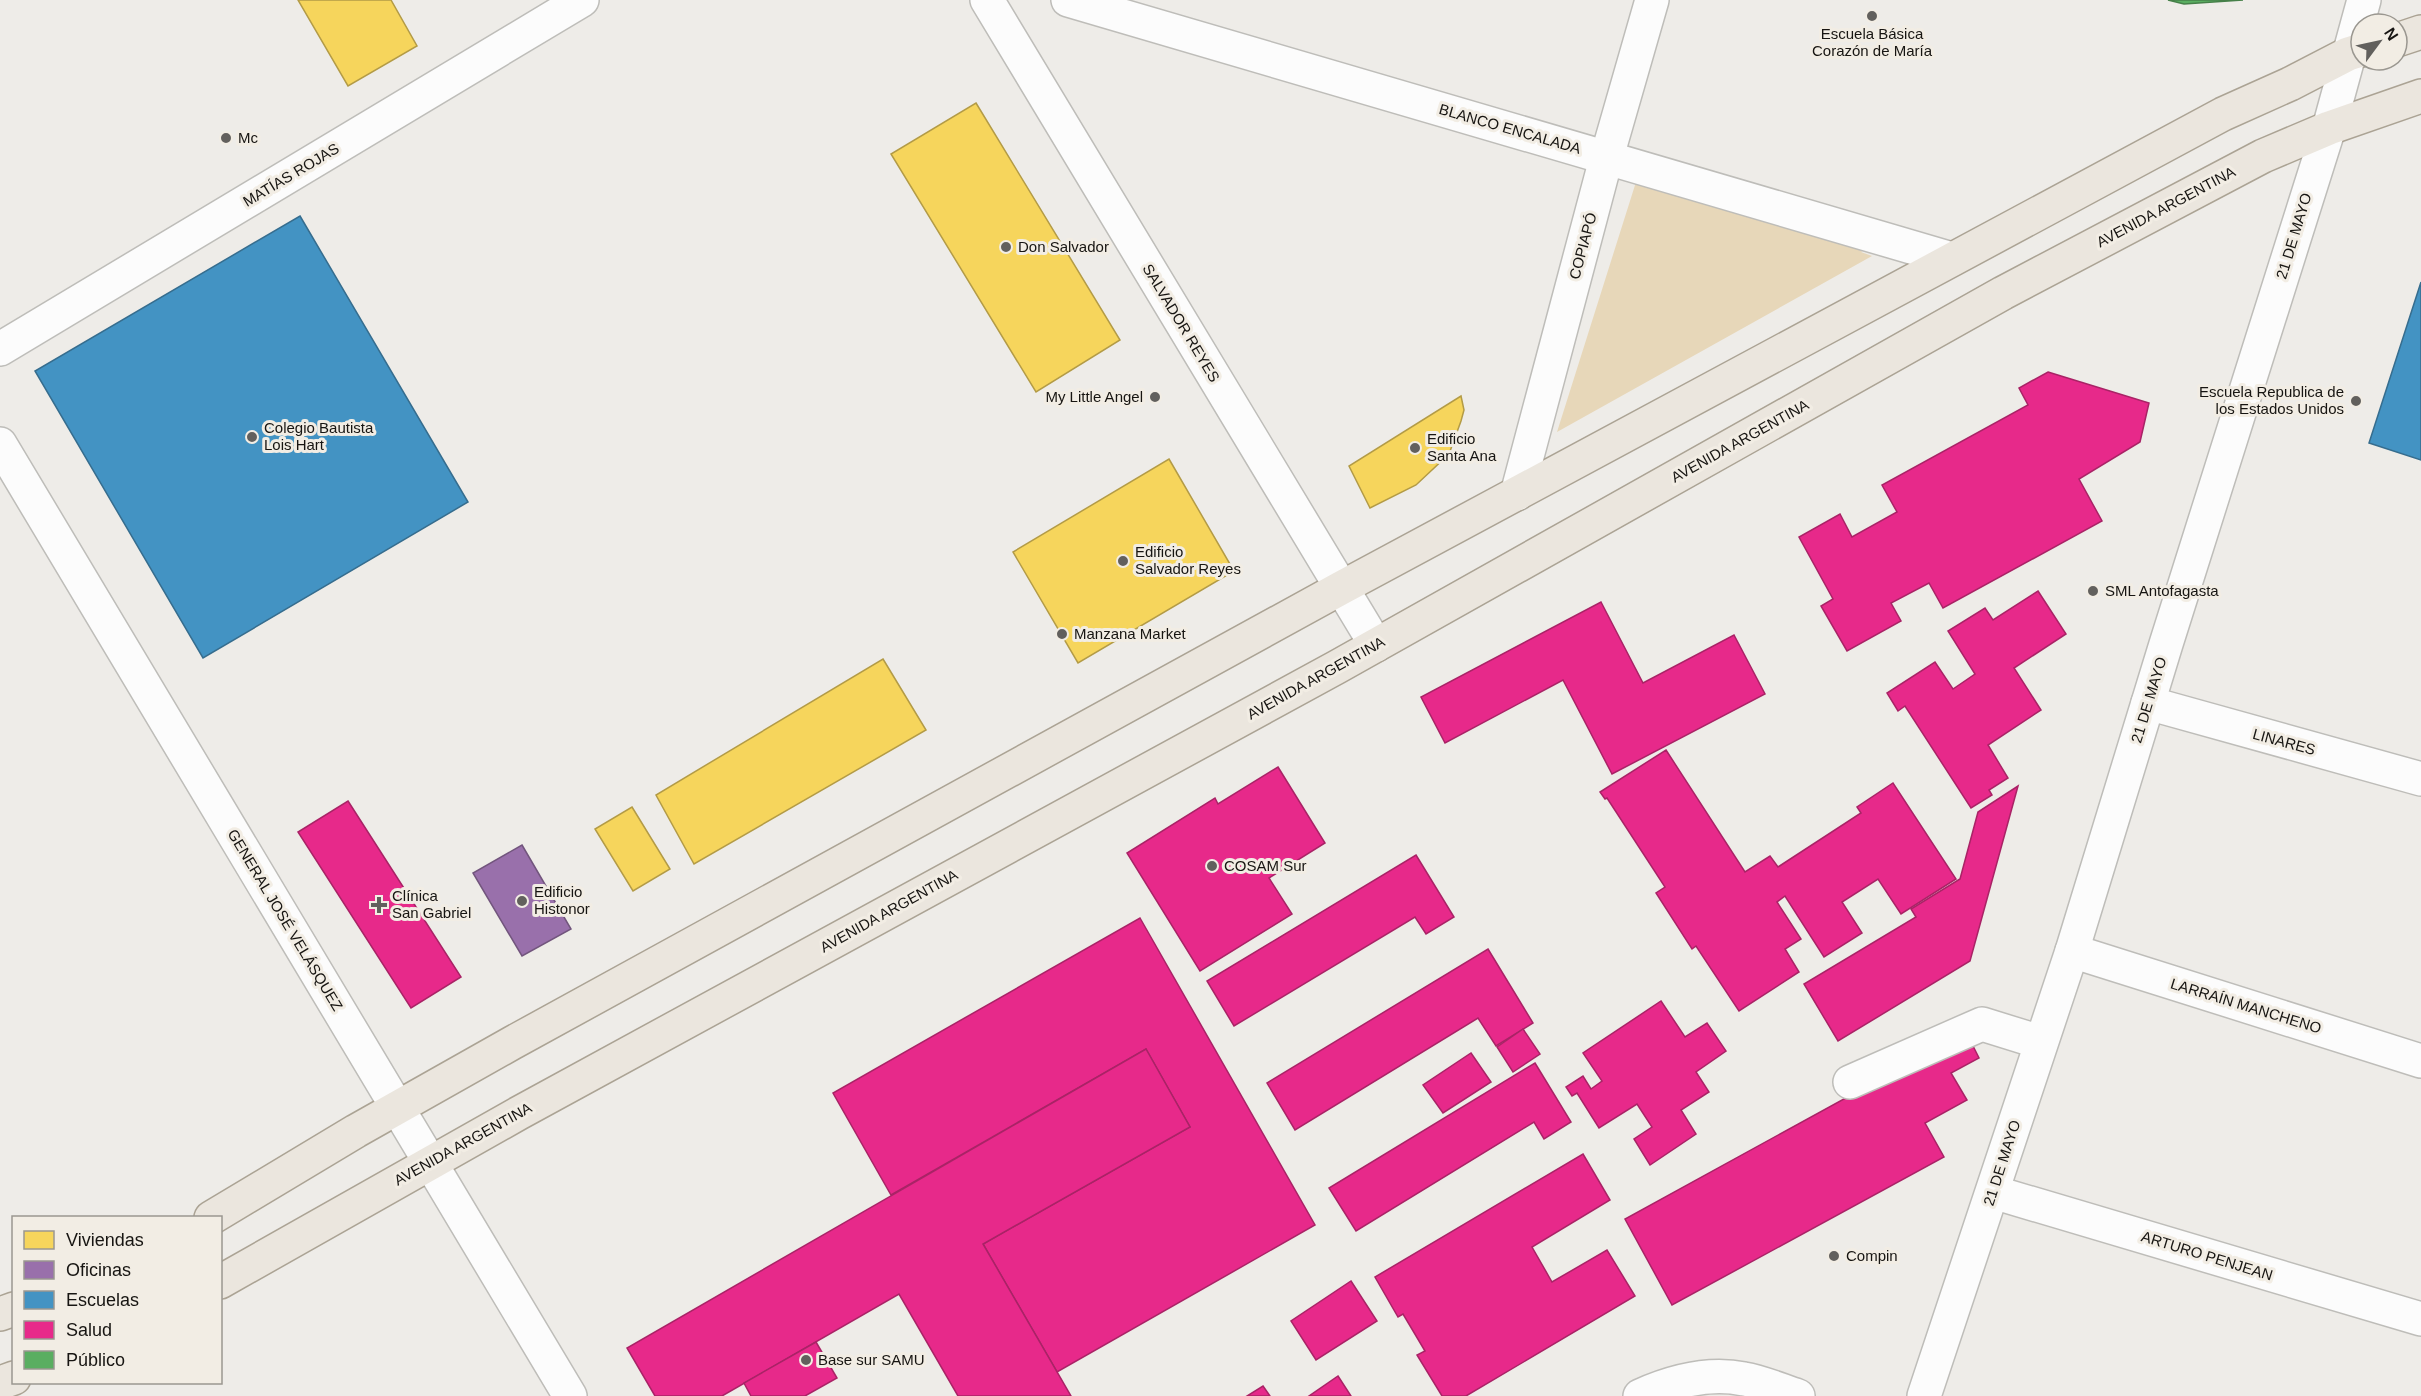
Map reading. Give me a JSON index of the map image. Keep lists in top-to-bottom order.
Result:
{
  "streets": {
    "main road": ["AVENIDA ARGENTINA"],
    "street": [
      "BLANCO ENCALADA",
      "MATÍAS ROJAS",
      "21 DE MAYO",
      "COPIAPÓ",
      "SALVADOR REYES",
      "LINARES",
      "GENERAL JOSÉ VELÁSQUEZ",
      "LARRAÍN MANCHENO",
      "ARTURO PENJEAN"
    ]
  },
  "crossings": [
    ["BLANCO ENCALADA", "COPIAPÓ"],
    ["AVENIDA ARGENTINA", "21 DE MAYO"],
    ["AVENIDA ARGENTINA", "SALVADOR REYES"],
    ["AVENIDA ARGENTINA", "GENERAL JOSÉ VELÁSQUEZ"],
    ["21 DE MAYO", "LINARES"],
    ["21 DE MAYO", "LARRAÍN MANCHENO"],
    ["21 DE MAYO", "ARTURO PENJEAN"]
  ],
  "places": {
    "other": [
      "Escuela Básica Corazón de María",
      "Mc",
      "Don Salvador",
      "My Little Angel",
      "Escuela Republica de los Estados Unidos",
      "Colegio Bautista Lois Hart",
      "Edificio Santa Ana",
      "Edificio Salvador Reyes",
      "SML Antofagasta",
      "Manzana Market",
      "COSAM Sur",
      "Edificio Histonor",
      "Compin",
      "Base sur SAMU"
    ],
    "health": ["Clínica San Gabriel"]
  },
  "legend": [
    "Viviendas",
    "Oficinas",
    "Escuelas",
    "Salud",
    "Público"
  ],
  "north": "top right"
}
